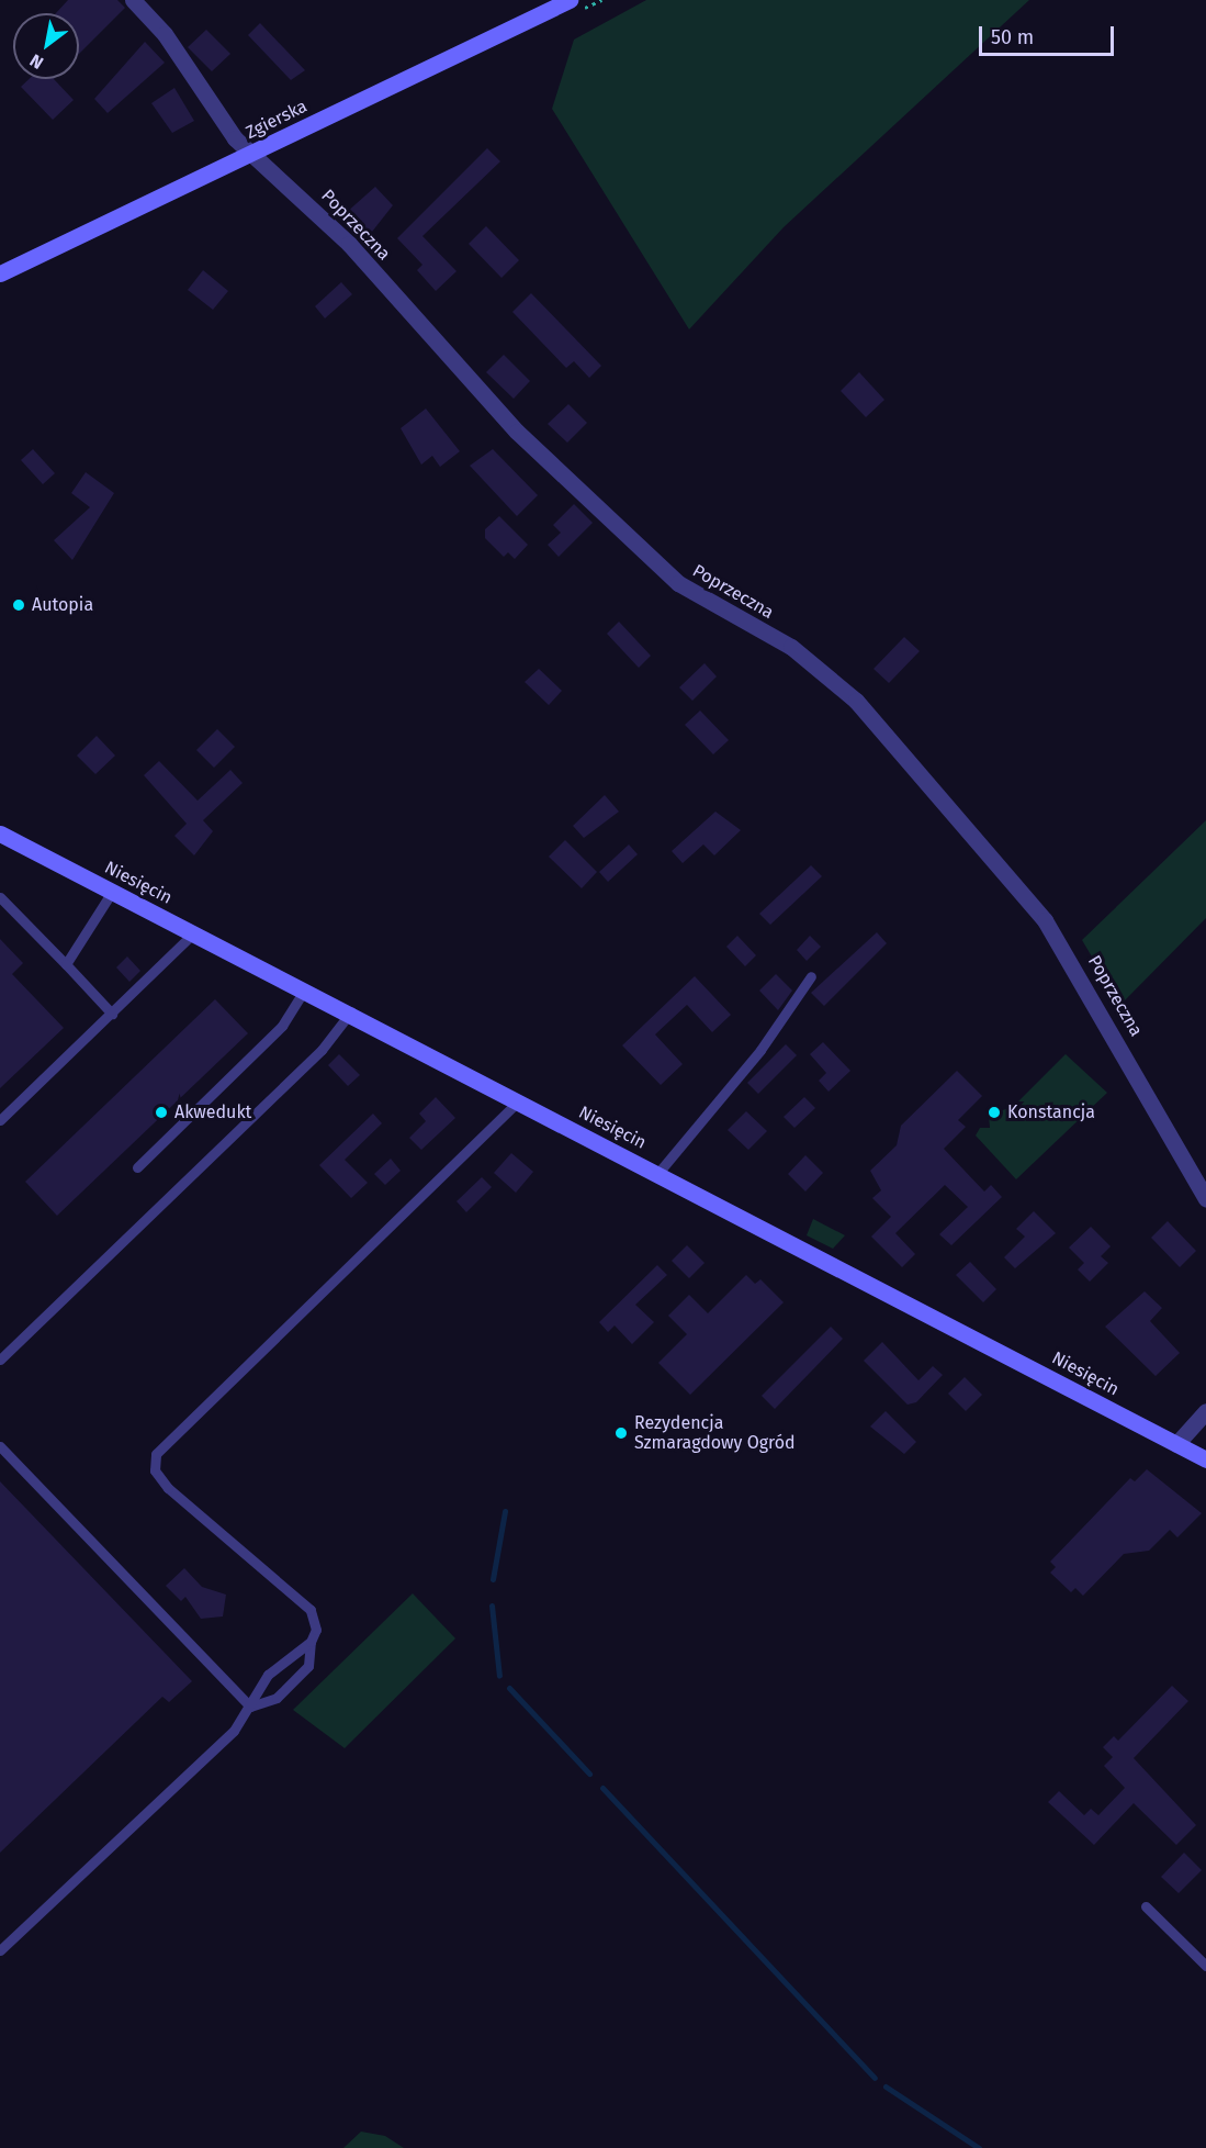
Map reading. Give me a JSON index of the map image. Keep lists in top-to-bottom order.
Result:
{
  "streets": {
    "street": ["Zgierska", "Poprzeczna", "Niesięcin"]
  },
  "crossings": [
    ["Zgierska", "Poprzeczna"]
  ],
  "places": [
    "Autopia",
    "Akwedukt",
    "Konstancja",
    "Rezydencja Szmaragdowy Ogród"
  ],
  "scale_bar": "50 m",
  "north": "bottom left"
}
